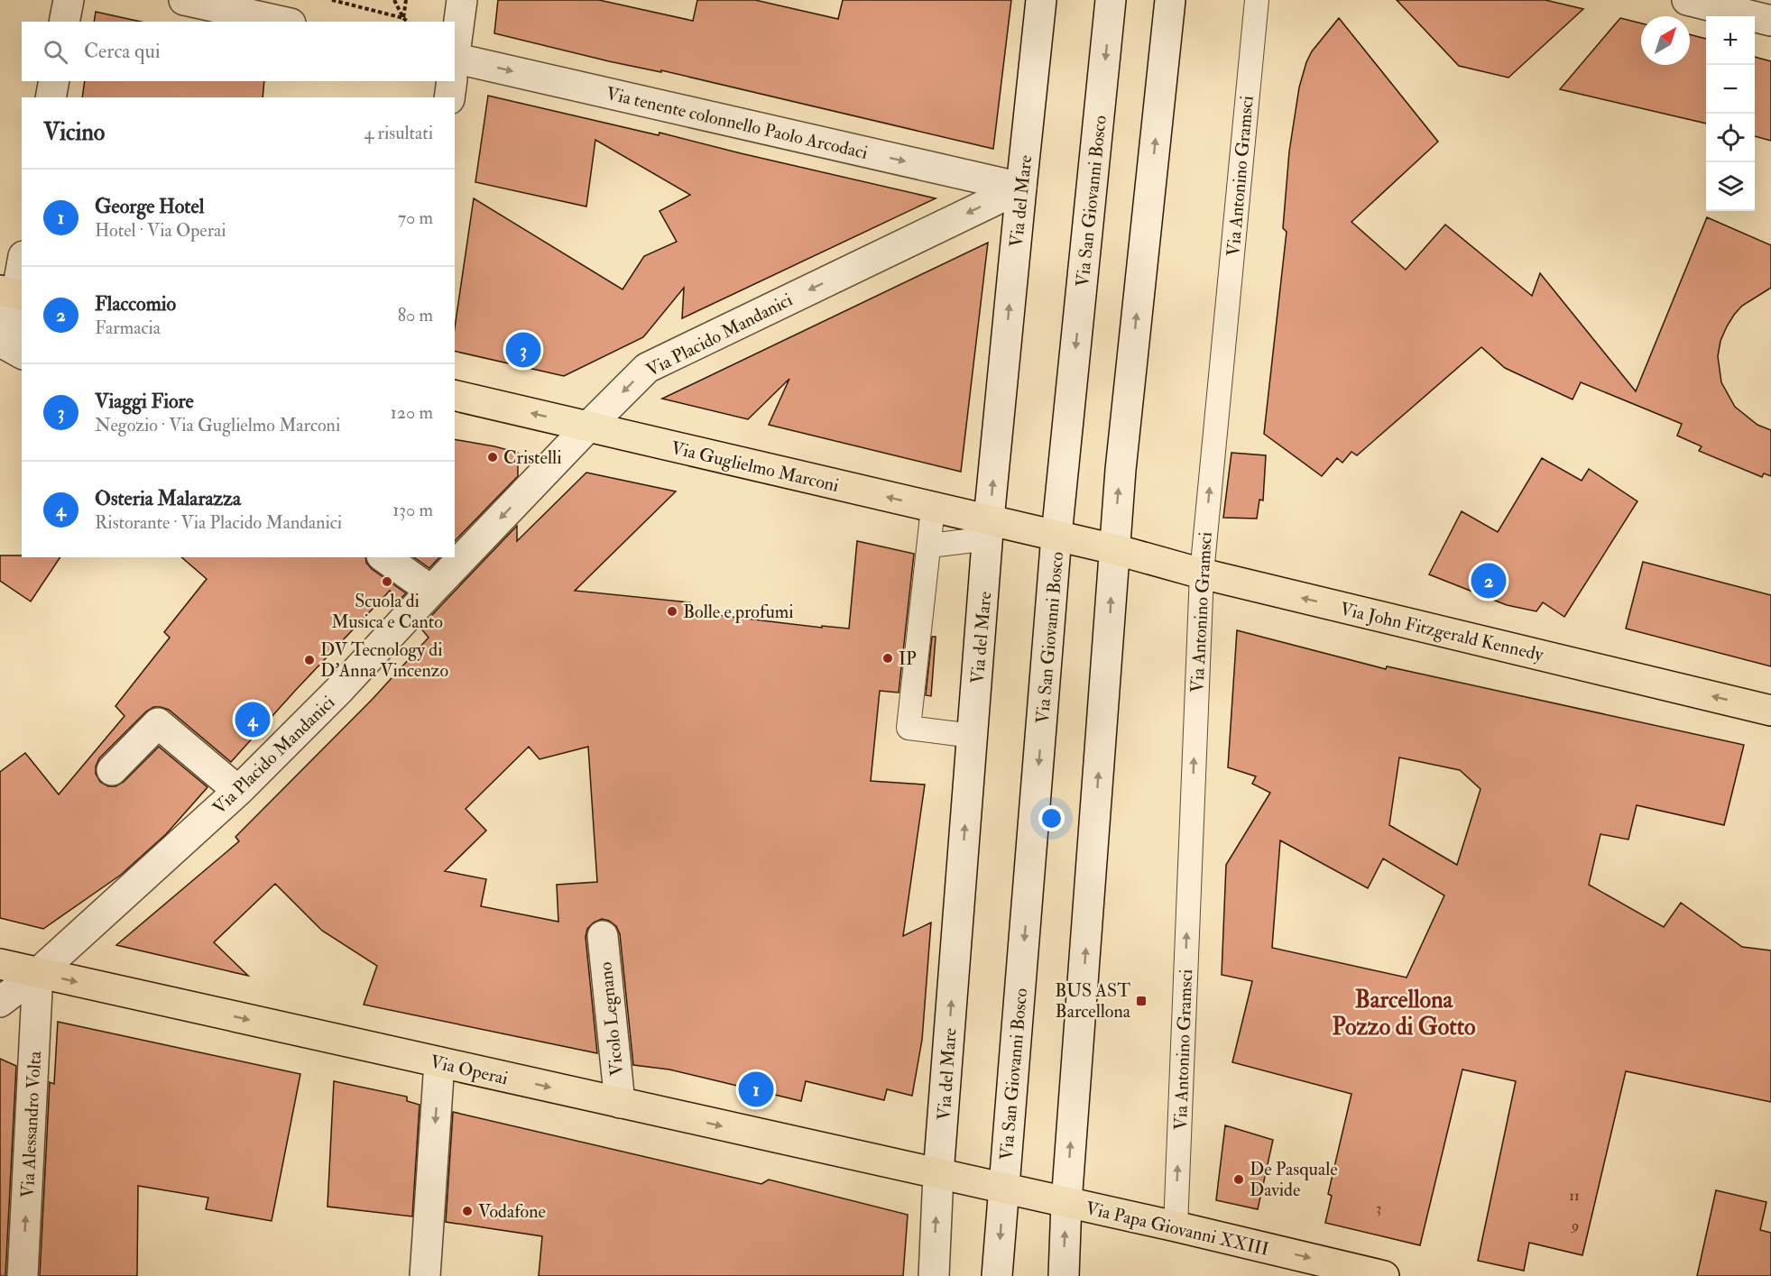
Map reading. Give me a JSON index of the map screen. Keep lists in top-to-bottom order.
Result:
{
  "streets": {
    "main road": [
      "Via Guglielmo Marconi",
      "Via John Fitzgerald Kennedy",
      "Via Operai",
      "Via Papa Giovanni XXIII"
    ],
    "street": [
      "Via tenente colonnello Paolo Arcodaci",
      "Via del Mare",
      "Via San Giovanni Bosco",
      "Via Placido Mandanici",
      "Vicolo Legnano",
      "Via Alessandro Volta"
    ],
    "lane": ["Via Antonino Gramsci"]
  },
  "crossings": [
    ["Via tenente colonnello Paolo Arcodaci", "Via del Mare"],
    ["Via tenente colonnello Paolo Arcodaci", "Via Placido Mandanici"],
    ["Via Antonino Gramsci", "Via John Fitzgerald Kennedy"],
    ["Via Antonino Gramsci", "Via Papa Giovanni XXIII"],
    ["Via del Mare", "Via Placido Mandanici"],
    ["Via del Mare", "Via Guglielmo Marconi"],
    ["Via del Mare", "Via Operai"],
    ["Via San Giovanni Bosco", "Via Guglielmo Marconi"],
    ["Via San Giovanni Bosco", "Via Operai"],
    ["Via San Giovanni Bosco", "Via Papa Giovanni XXIII"],
    ["Via Placido Mandanici", "Via Guglielmo Marconi"],
    ["Via Placido Mandanici", "Via Operai"],
    ["Via Placido Mandanici", "Via Alessandro Volta"],
    ["Via Guglielmo Marconi", "Via John Fitzgerald Kennedy"],
    ["Vicolo Legnano", "Via Operai"],
    ["Via Operai", "Via Alessandro Volta"],
    ["Via Operai", "Via Papa Giovanni XXIII"]
  ],
  "one_way": [
    "Via tenente colonnello Paolo Arcodaci",
    "Via Antonino Gramsci",
    "Via Placido Mandanici",
    "Via Guglielmo Marconi",
    "Via John Fitzgerald Kennedy",
    "Via Operai",
    "Via Alessandro Volta",
    "Via Papa Giovanni XXIII"
  ],
  "districts": ["Barcellona Pozzo di Gotto"],
  "places": {
    "other": [
      "Cristelli",
      "Scuola di Musica e Canto",
      "Bolle e profumi",
      "IP",
      "DV Tecnology di D'Anna Vincenzo",
      "De Pasquale Davide",
      "Vodafone"
    ],
    "transit": ["BUS AST Barcellona"]
  },
  "house_numbers": ["11", "3", "9"],
  "north": "top right",
  "page": {
    "map_buttons": ["+", "−"],
    "search": "Cerca qui",
    "heading": ["Vicino", "4 risultati"],
    "list": [
      {
        "mark": "1",
        "name": "George Hotel",
        "note": "Hotel · Via Operai",
        "value": "70 m"
      },
      {
        "mark": "2",
        "name": "Flaccomio",
        "note": "Farmacia",
        "value": "80 m"
      },
      {
        "mark": "3",
        "name": "Viaggi Fiore",
        "note": "Negozio · Via Guglielmo Marconi",
        "value": "120 m"
      },
      {
        "mark": "4",
        "name": "Osteria Malarazza",
        "note": "Ristorante · Via Placido Mandanici",
        "value": "130 m"
      }
    ],
    "pins": [
      "3",
      "2",
      "4",
      "1"
    ]
  }
}
